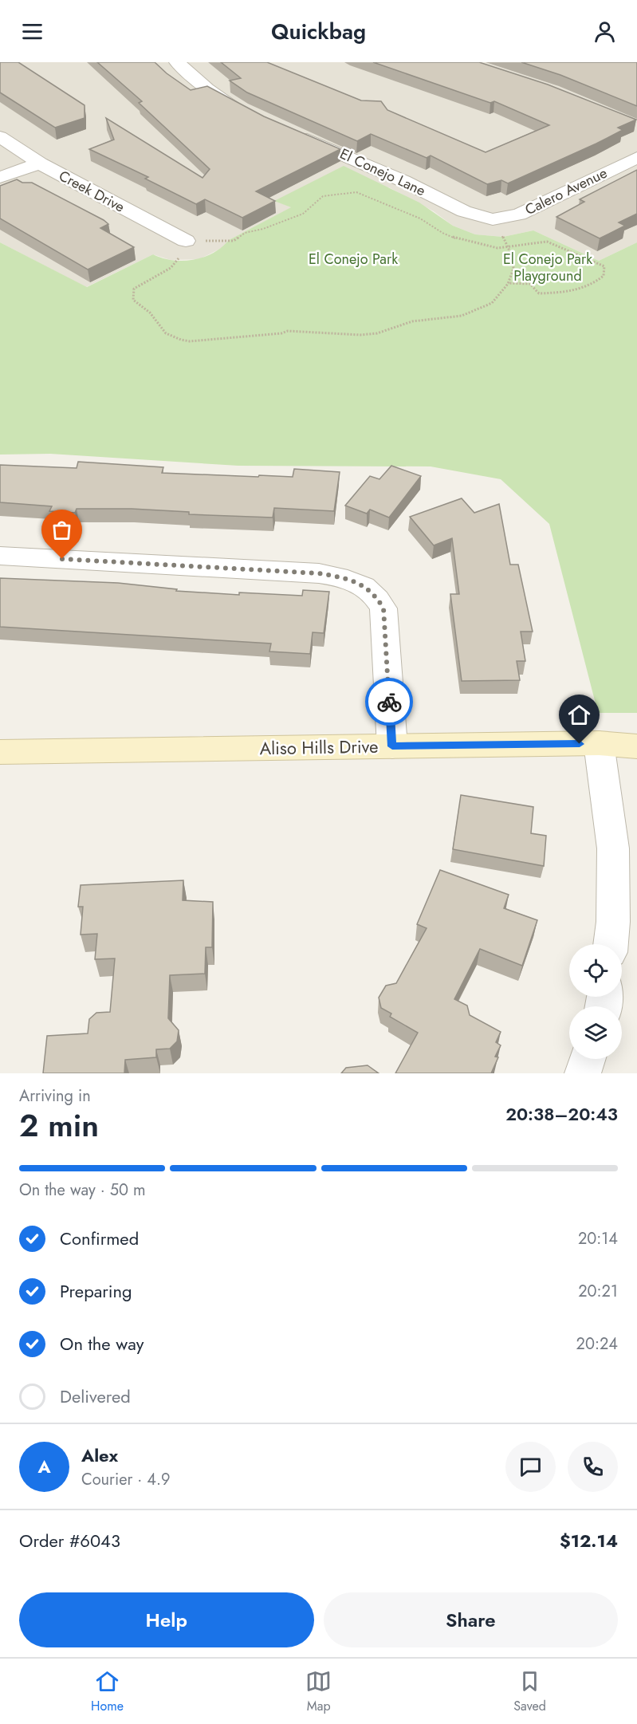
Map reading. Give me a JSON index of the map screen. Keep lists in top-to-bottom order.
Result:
{
  "streets": {
    "street": [
      "El Conejo Lane",
      "Creek Drive",
      "Calero Avenue",
      "Aliso Hills Drive"
    ]
  },
  "crossings": [
    ["El Conejo Lane", "Calero Avenue"]
  ],
  "parks": ["El Conejo Park", "El Conejo Park Playground"],
  "page": {
    "header": "Quickbag",
    "heading": ["2 min", "Arriving in", "20:38–20:43"],
    "panel": [
      "Alex",
      "Courier · 4.9",
      "Order #6043",
      "$12.14"
    ],
    "bar": "On the way · 50 m",
    "list": [
      ["Confirmed", "20:14"],
      ["Preparing", "20:21"],
      ["On the way", "20:24"],
      "Delivered"
    ],
    "round": "A",
    "buttons": ["Help", "Share"],
    "tabs": ["Home", "Map", "Saved"]
  }
}
